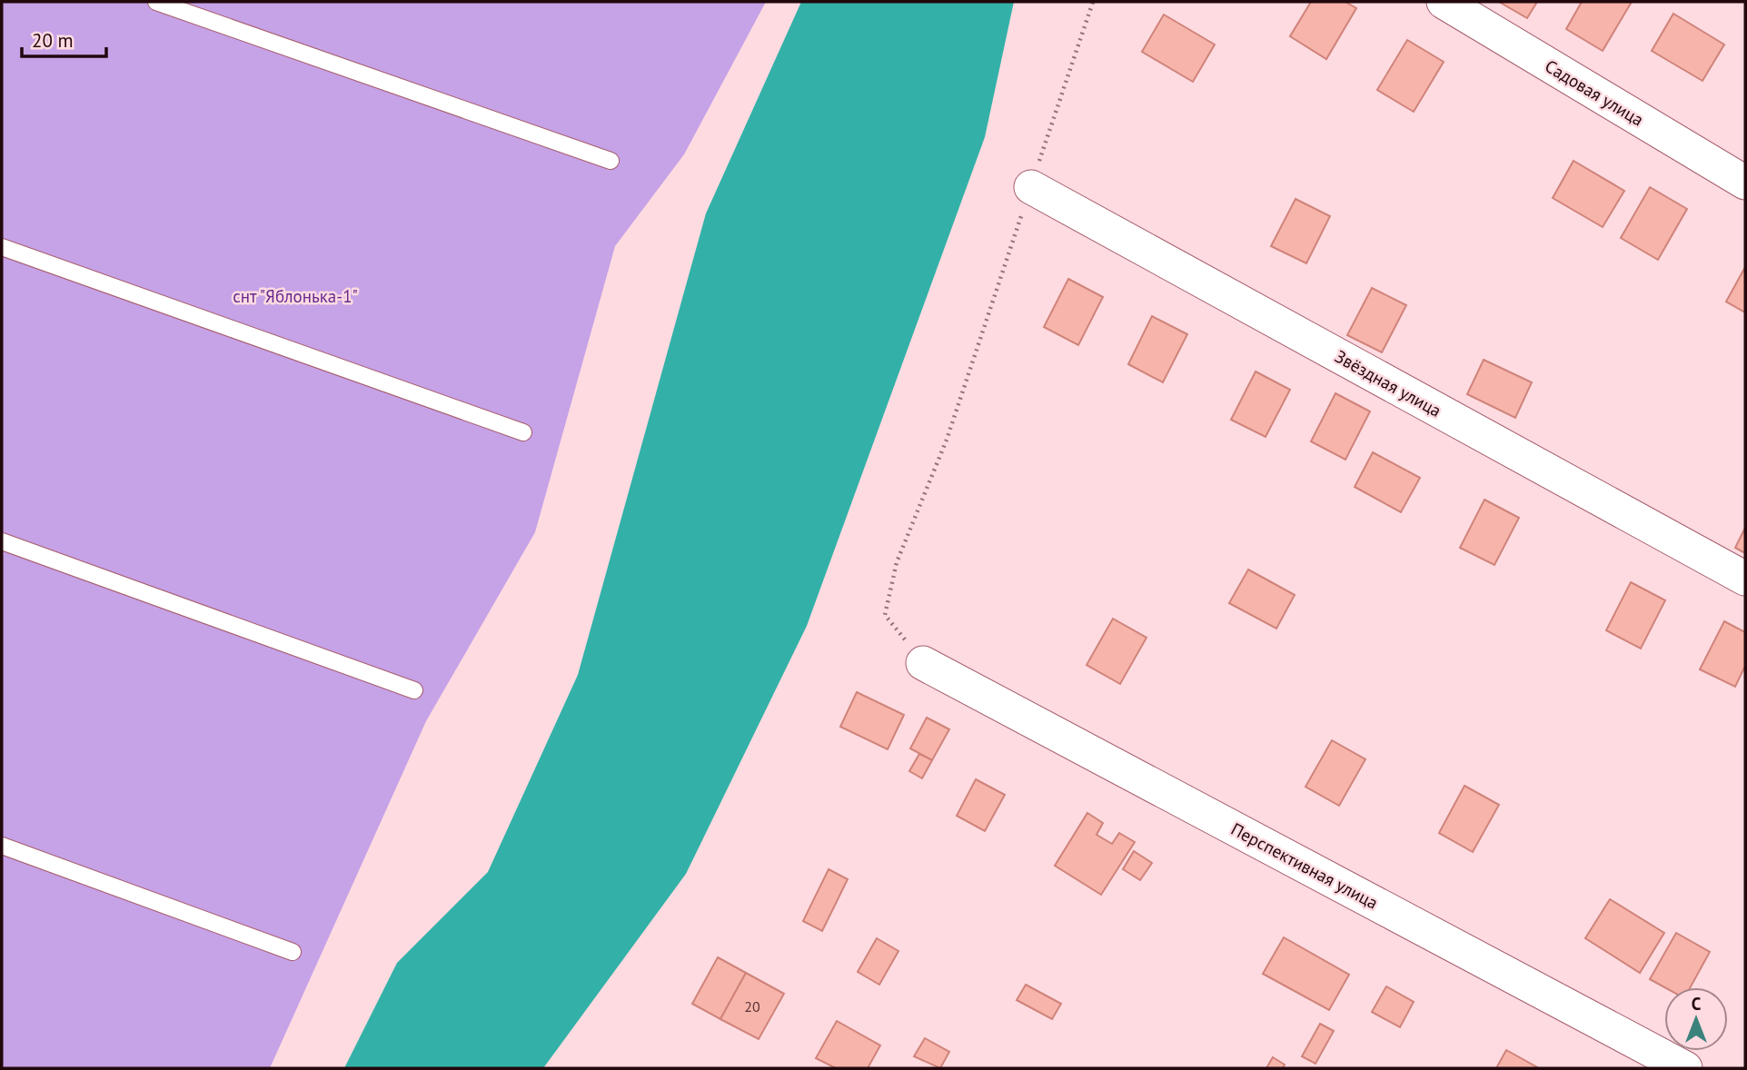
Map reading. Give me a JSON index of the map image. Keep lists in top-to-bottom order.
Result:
{
  "streets": {
    "street": ["Садовая улица", "Звёздная улица", "Перспективная улица"]
  },
  "parks": ["снт \"Яблонька-1\""],
  "house_numbers": ["20"],
  "scale_bar": "20 m",
  "north": "top"
}
